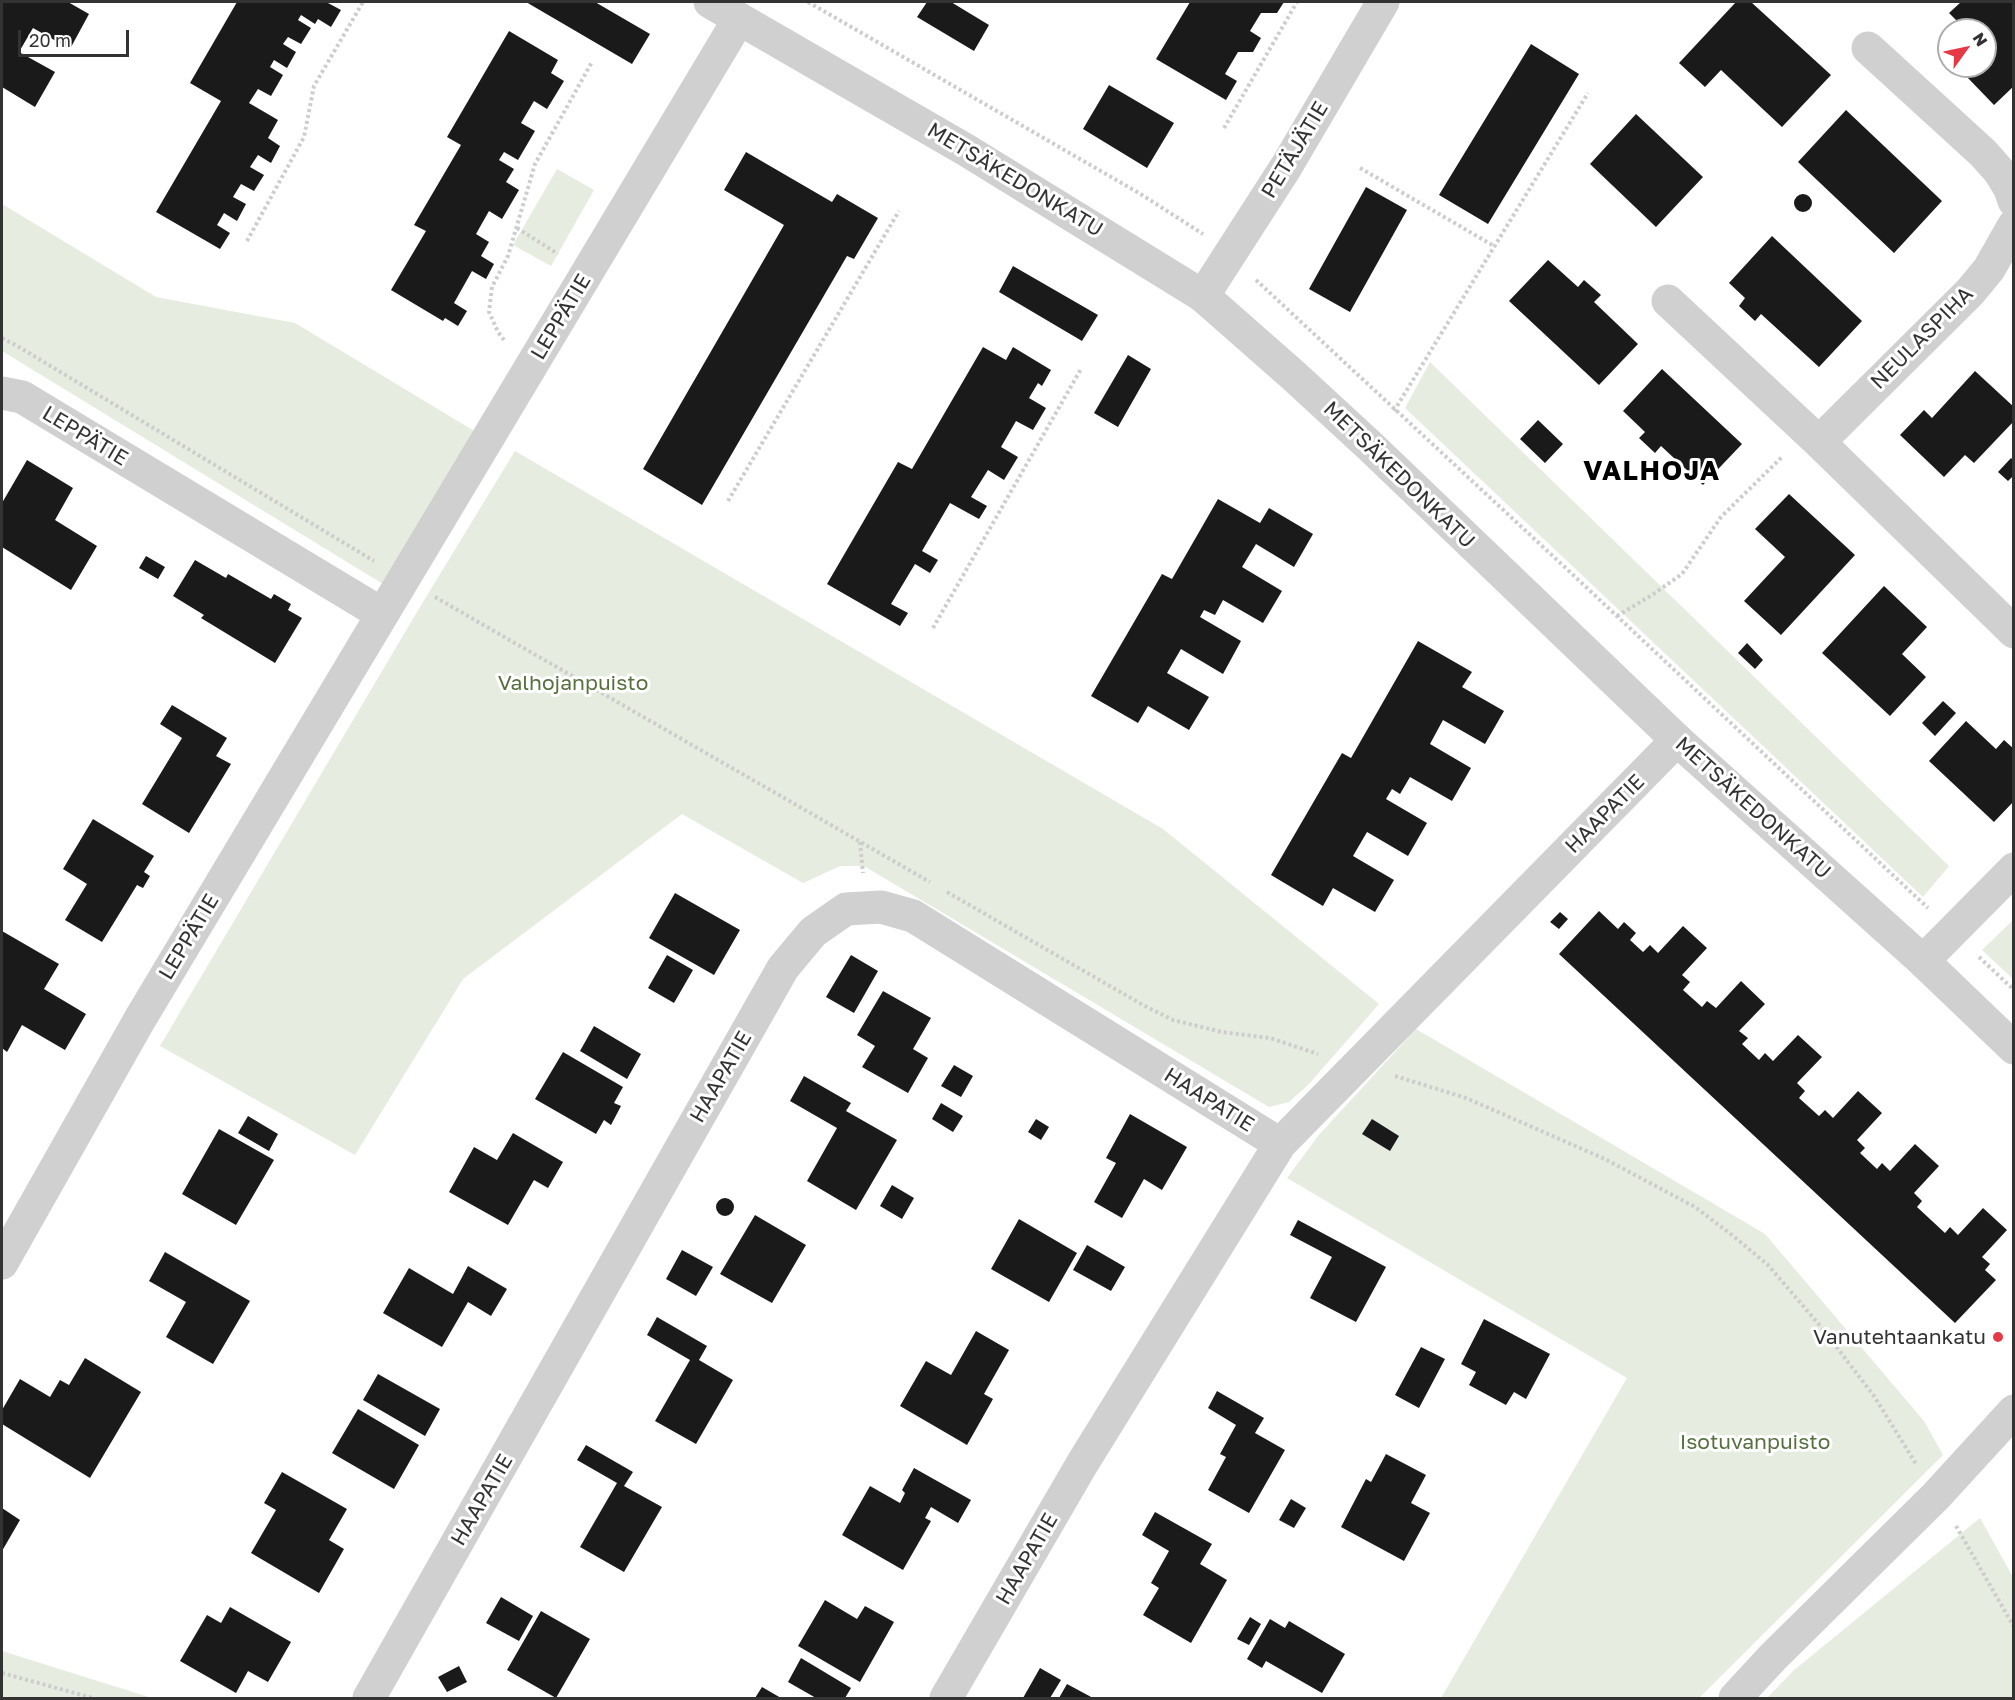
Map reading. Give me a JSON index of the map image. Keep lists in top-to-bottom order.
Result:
{
  "streets": {
    "street": [
      "PETÄJÄTIE",
      "METSÄKEDONKATU",
      "LEPPÄTIE",
      "NEULASPIHA",
      "HAAPATIE"
    ]
  },
  "crossings": [
    ["PETÄJÄTIE", "METSÄKEDONKATU"],
    ["METSÄKEDONKATU", "LEPPÄTIE"],
    ["METSÄKEDONKATU", "HAAPATIE"]
  ],
  "districts": ["VALHOJA"],
  "parks": ["Valhojanpuisto", "Isotuvanpuisto"],
  "places": ["Vanutehtaankatu"],
  "scale_bar": "20 m",
  "north": "top right"
}
